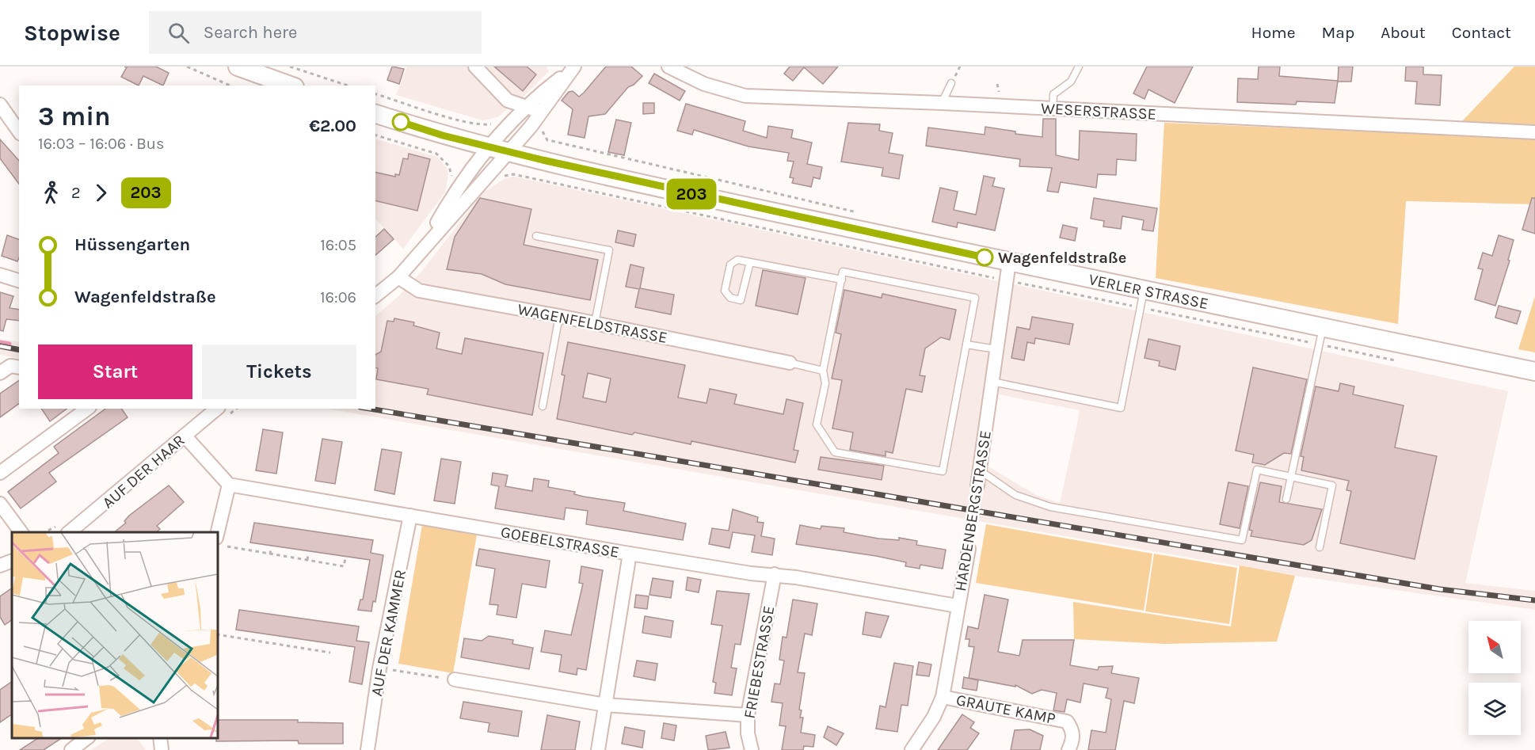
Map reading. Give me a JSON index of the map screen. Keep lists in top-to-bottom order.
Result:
{
  "streets": {
    "main road": ["VERLER STRASSE"],
    "street": [
      "WESERSTRASSE",
      "WAGENFELDSTRASSE",
      "AUF DER HAAR",
      "HARDENBERGSTRASSE",
      "GOEBELSTRASSE",
      "AUF DER KAMMER",
      "FRIEBESTRASSE",
      "GRAUTE KAMP"
    ]
  },
  "crossings": [
    ["VERLER STRASSE", "HARDENBERGSTRASSE"],
    ["HARDENBERGSTRASSE", "GOEBELSTRASSE"],
    ["HARDENBERGSTRASSE", "GRAUTE KAMP"],
    ["GOEBELSTRASSE", "AUF DER KAMMER"],
    ["GOEBELSTRASSE", "FRIEBESTRASSE"]
  ],
  "places": ["Wagenfeldstraße"],
  "lines": ["bus line 203"],
  "north": "top left",
  "page": {
    "header": "Stopwise",
    "search": "Search here",
    "nav": [
      "Home",
      "Map",
      "About",
      "Contact"
    ],
    "on_map": "203",
    "heading": ["3 min", "16:03 – 16:06 · Bus", "€2.00"],
    "legs": ["2", "203"],
    "list": [
      {
        "name": "Hüssengarten",
        "value": "16:05"
      },
      {
        "name": "Wagenfeldstraße",
        "value": "16:06"
      }
    ],
    "buttons": ["Start", "Tickets"]
  }
}
